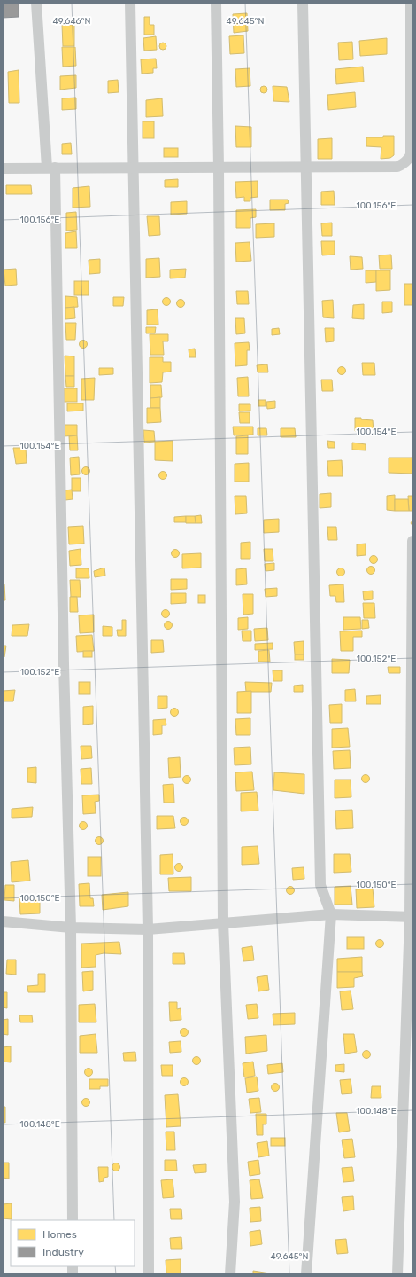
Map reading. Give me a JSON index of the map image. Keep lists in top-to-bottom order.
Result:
{
  "legend": ["Homes", "Industry"],
  "coordinates": [
    "49.646°N",
    "49.645°N",
    "100.156°E",
    "100.154°E",
    "100.152°E",
    "100.150°E",
    "100.148°E"
  ]
}
